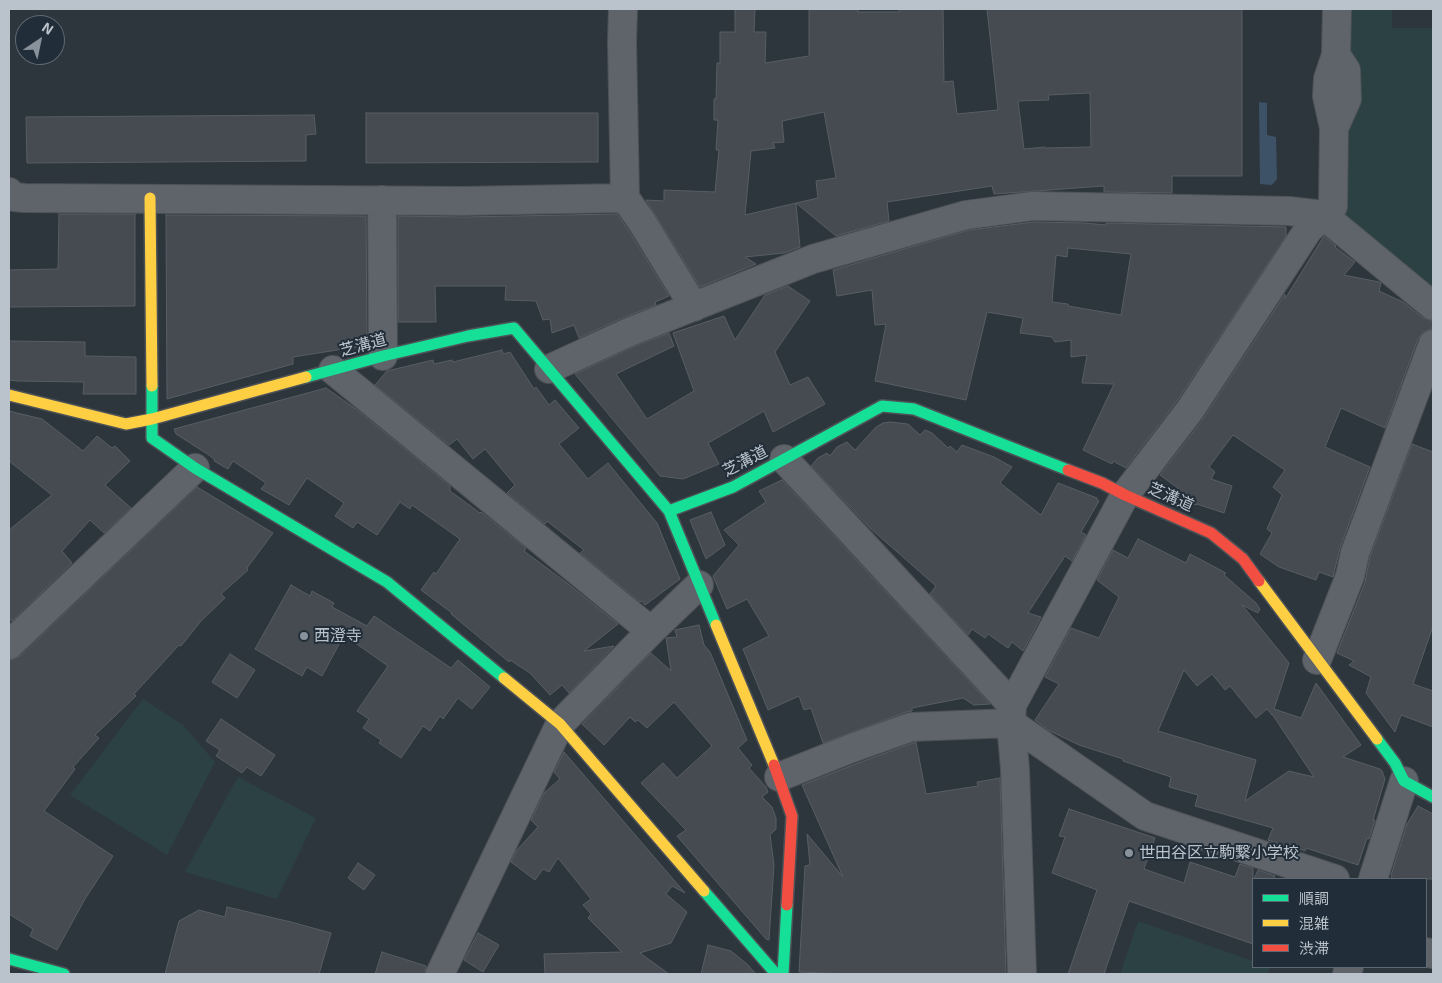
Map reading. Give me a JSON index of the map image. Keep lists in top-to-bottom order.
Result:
{
  "streets": {
    "street": ["芝溝道"]
  },
  "places": ["西澄寺", "世田谷区立駒繋小学校"],
  "legend": ["順調", "混雑", "渋滞"],
  "north": "top right"
}
